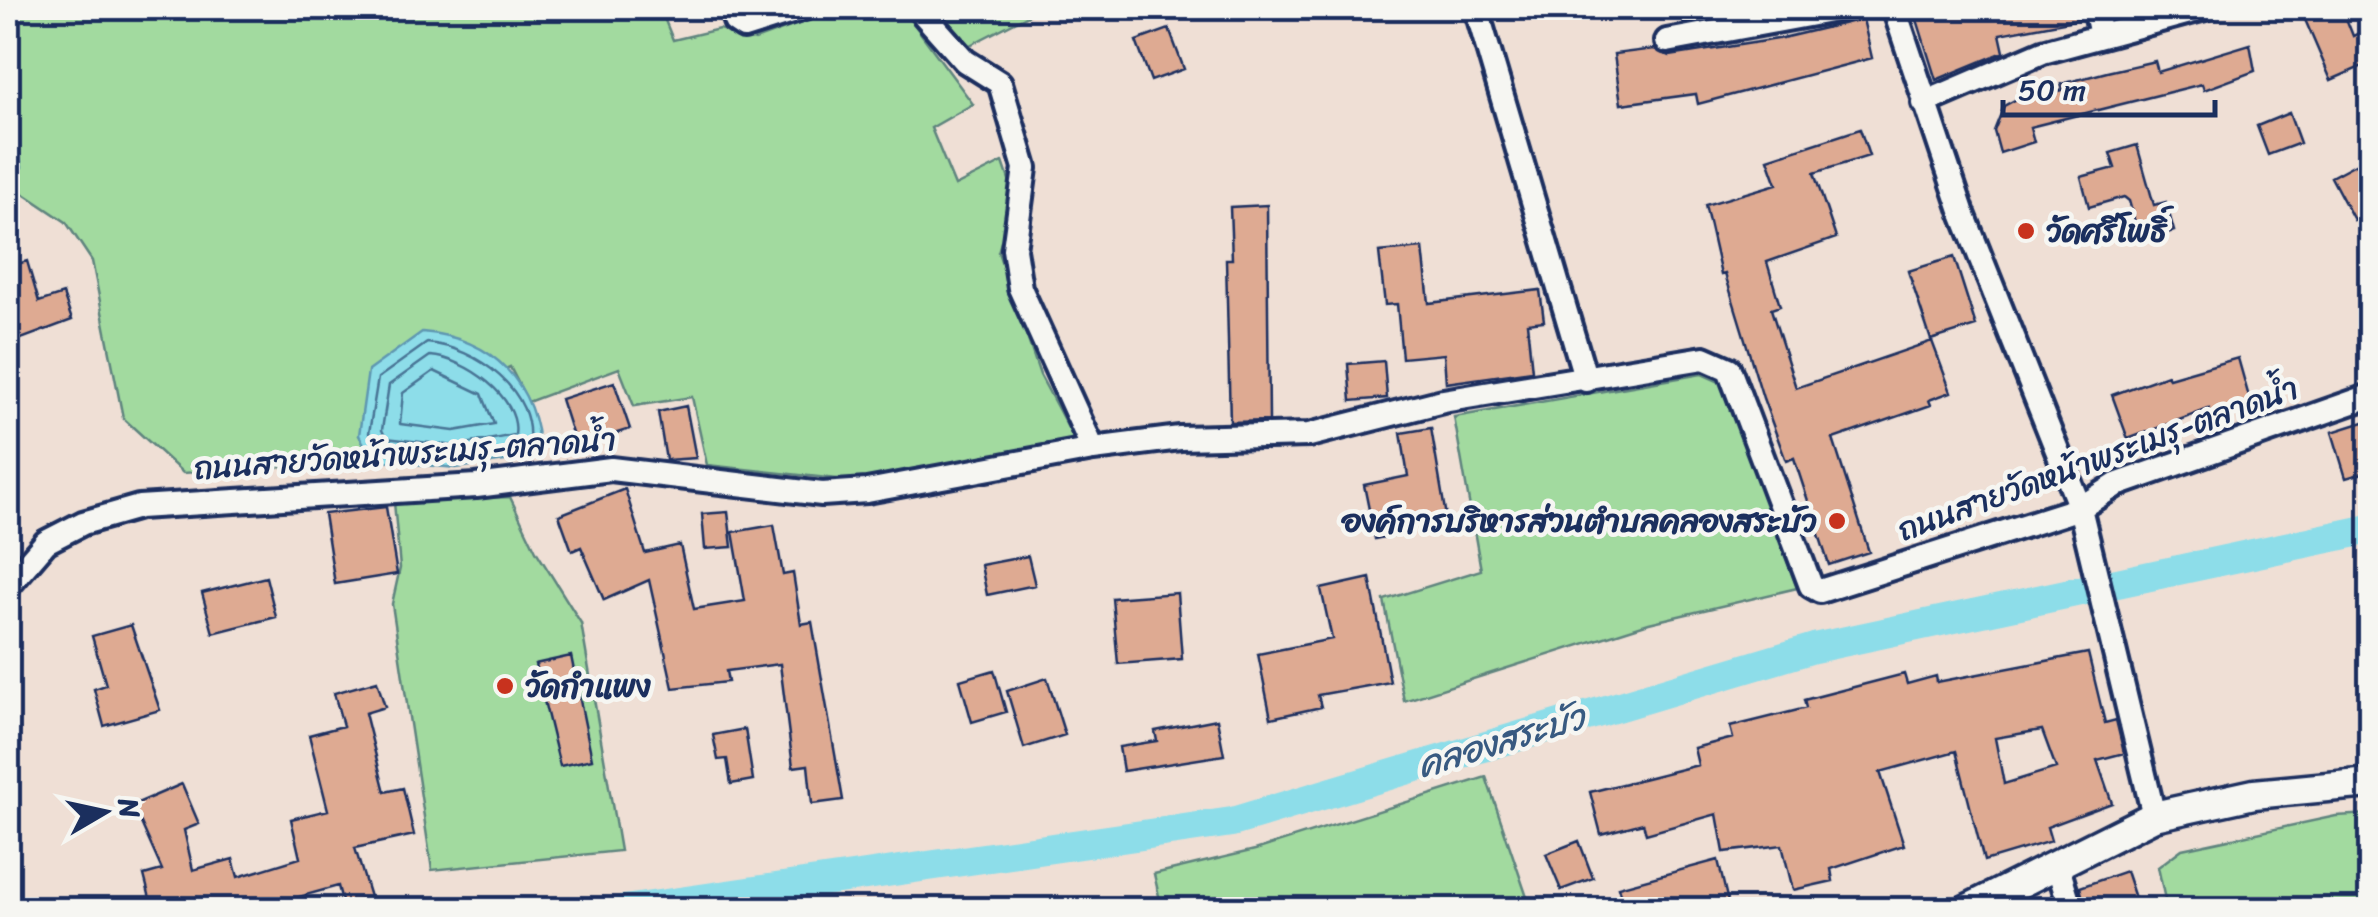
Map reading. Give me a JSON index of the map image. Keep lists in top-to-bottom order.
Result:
{
  "streets": {
    "street": ["ถนนสายวัดหน้าพระเมรุ-ตลาดน้ำ"]
  },
  "water": ["คลองสระบัว"],
  "places": ["วัดศรีโพธิ์", "องค์การบริหารส่วนตำบลคลองสระบัว", "วัดกำแพง"],
  "scale_bar": "50 m",
  "north": "right"
}
